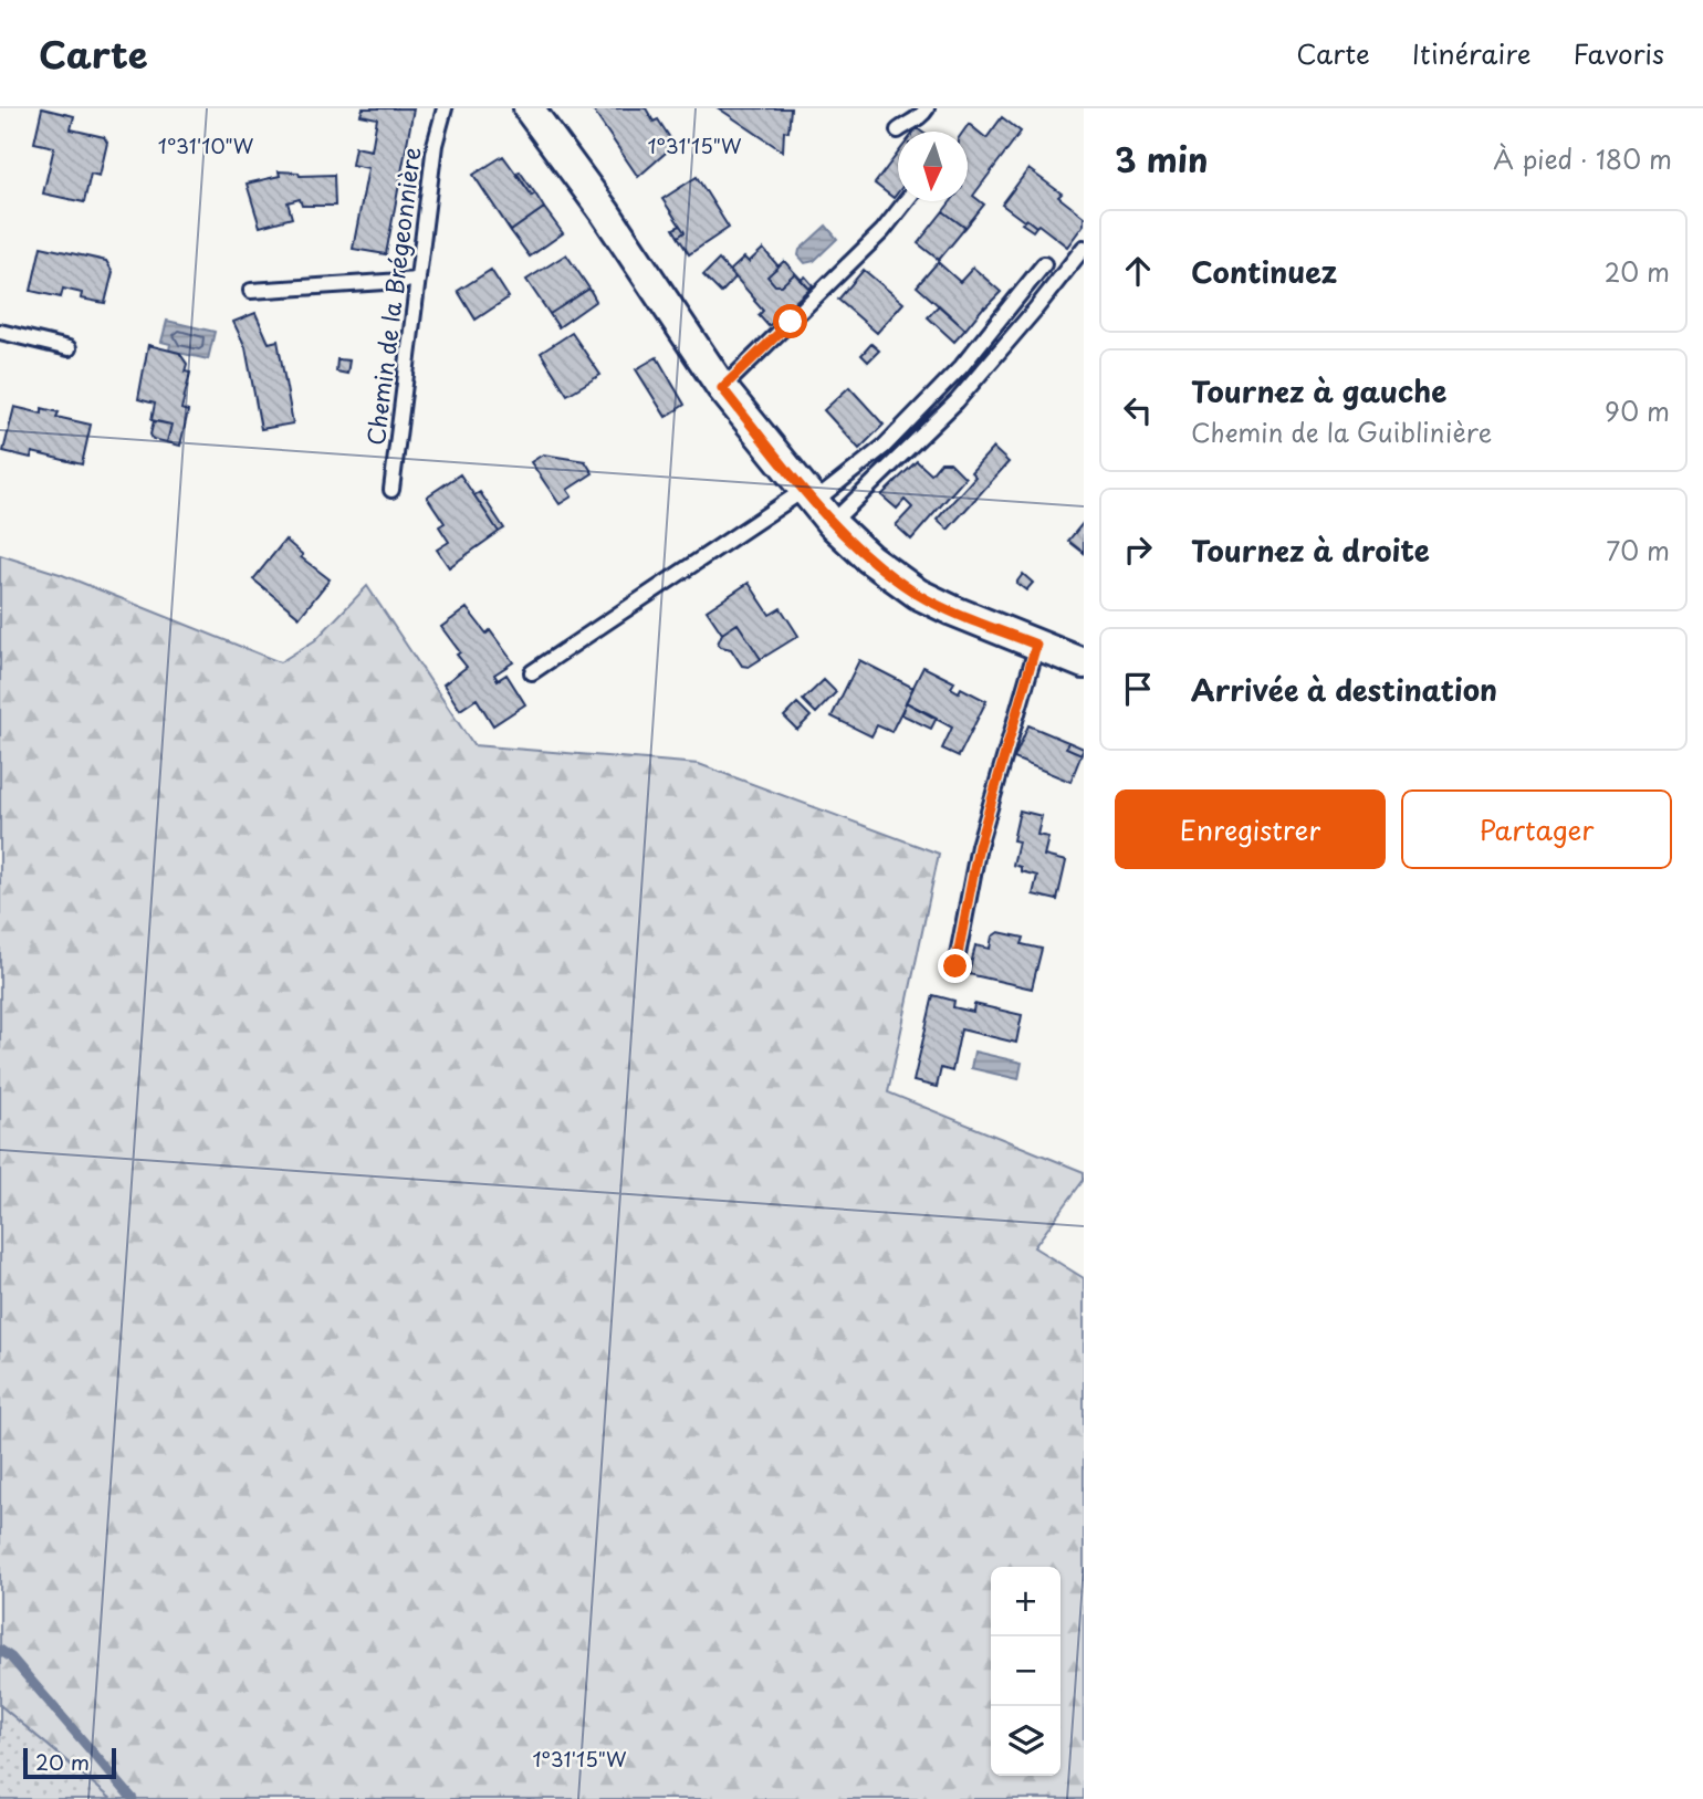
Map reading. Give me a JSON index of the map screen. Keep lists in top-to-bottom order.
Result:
{
  "streets": {
    "lane": ["Chemin de la Brégeonnière"]
  },
  "scale_bar": "20 m",
  "north": "bottom",
  "page": {
    "header": "Carte",
    "nav": ["Carte", "Itinéraire", "Favoris"],
    "heading": ["3 min", "À pied · 180 m"],
    "list": [
      ["Continuez", "20 m"],
      ["Tournez à gauche", "Chemin de la Guiblinière", "90 m"],
      ["Tournez à droite", "70 m"],
      "Arrivée à destination"
    ],
    "buttons": ["Enregistrer", "Partager"],
    "map_buttons": ["+", "−"],
    "scale": "20 m"
  },
  "coordinates": ["1°31'10\"W", "1°31'15\"W"]
}
